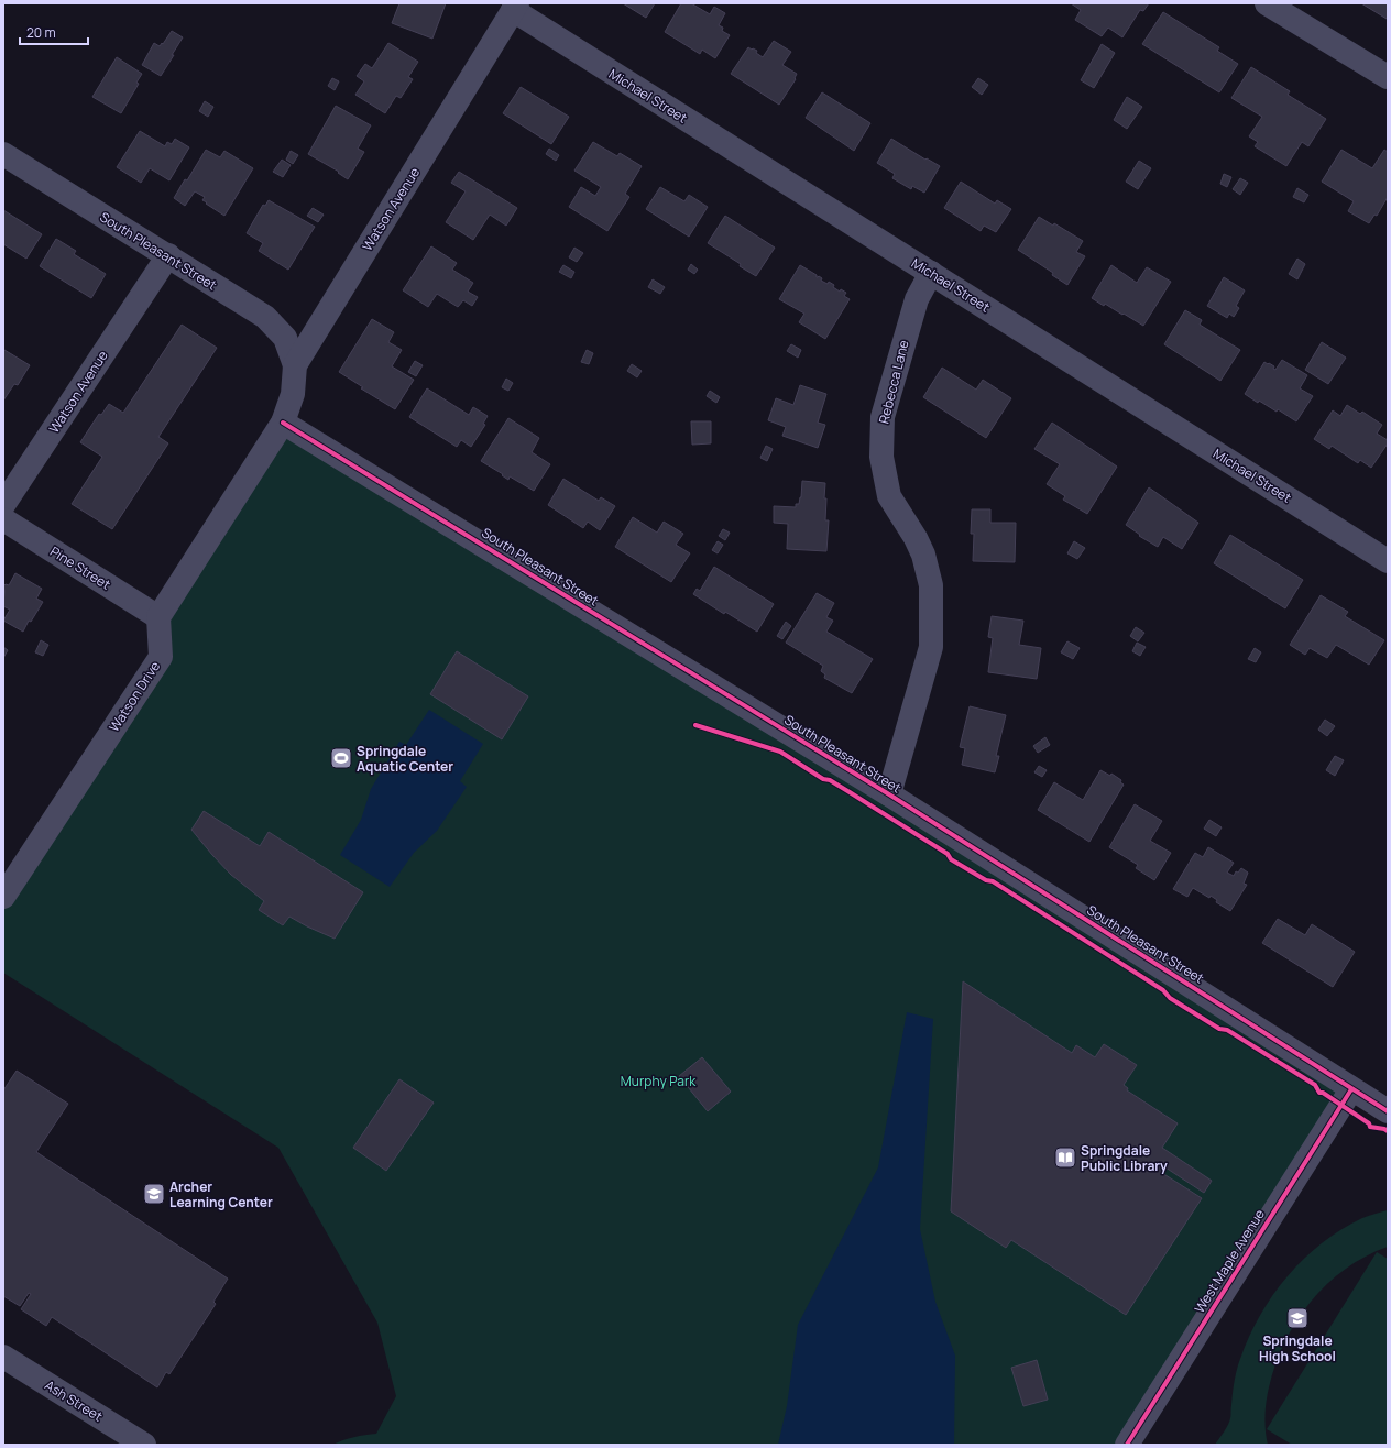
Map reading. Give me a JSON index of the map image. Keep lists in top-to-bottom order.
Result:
{
  "streets": {
    "street": [
      "Michael Street",
      "Watson Avenue",
      "South Pleasant Street",
      "Rebecca Lane",
      "Pine Street",
      "Watson Drive",
      "West Maple Avenue",
      "Ash Street"
    ]
  },
  "crossings": [
    ["Michael Street", "Watson Avenue"],
    ["Michael Street", "Rebecca Lane"],
    ["Watson Avenue", "South Pleasant Street"],
    ["South Pleasant Street", "Rebecca Lane"],
    ["South Pleasant Street", "West Maple Avenue"],
    ["Pine Street", "Watson Drive"]
  ],
  "parks": ["Murphy Park"],
  "places": {
    "sports": ["Springdale Aquatic Center"],
    "library": ["Springdale Public Library"],
    "school or university": ["Archer Learning Center", "Springdale High School"]
  },
  "scale_bar": "20 m"
}
